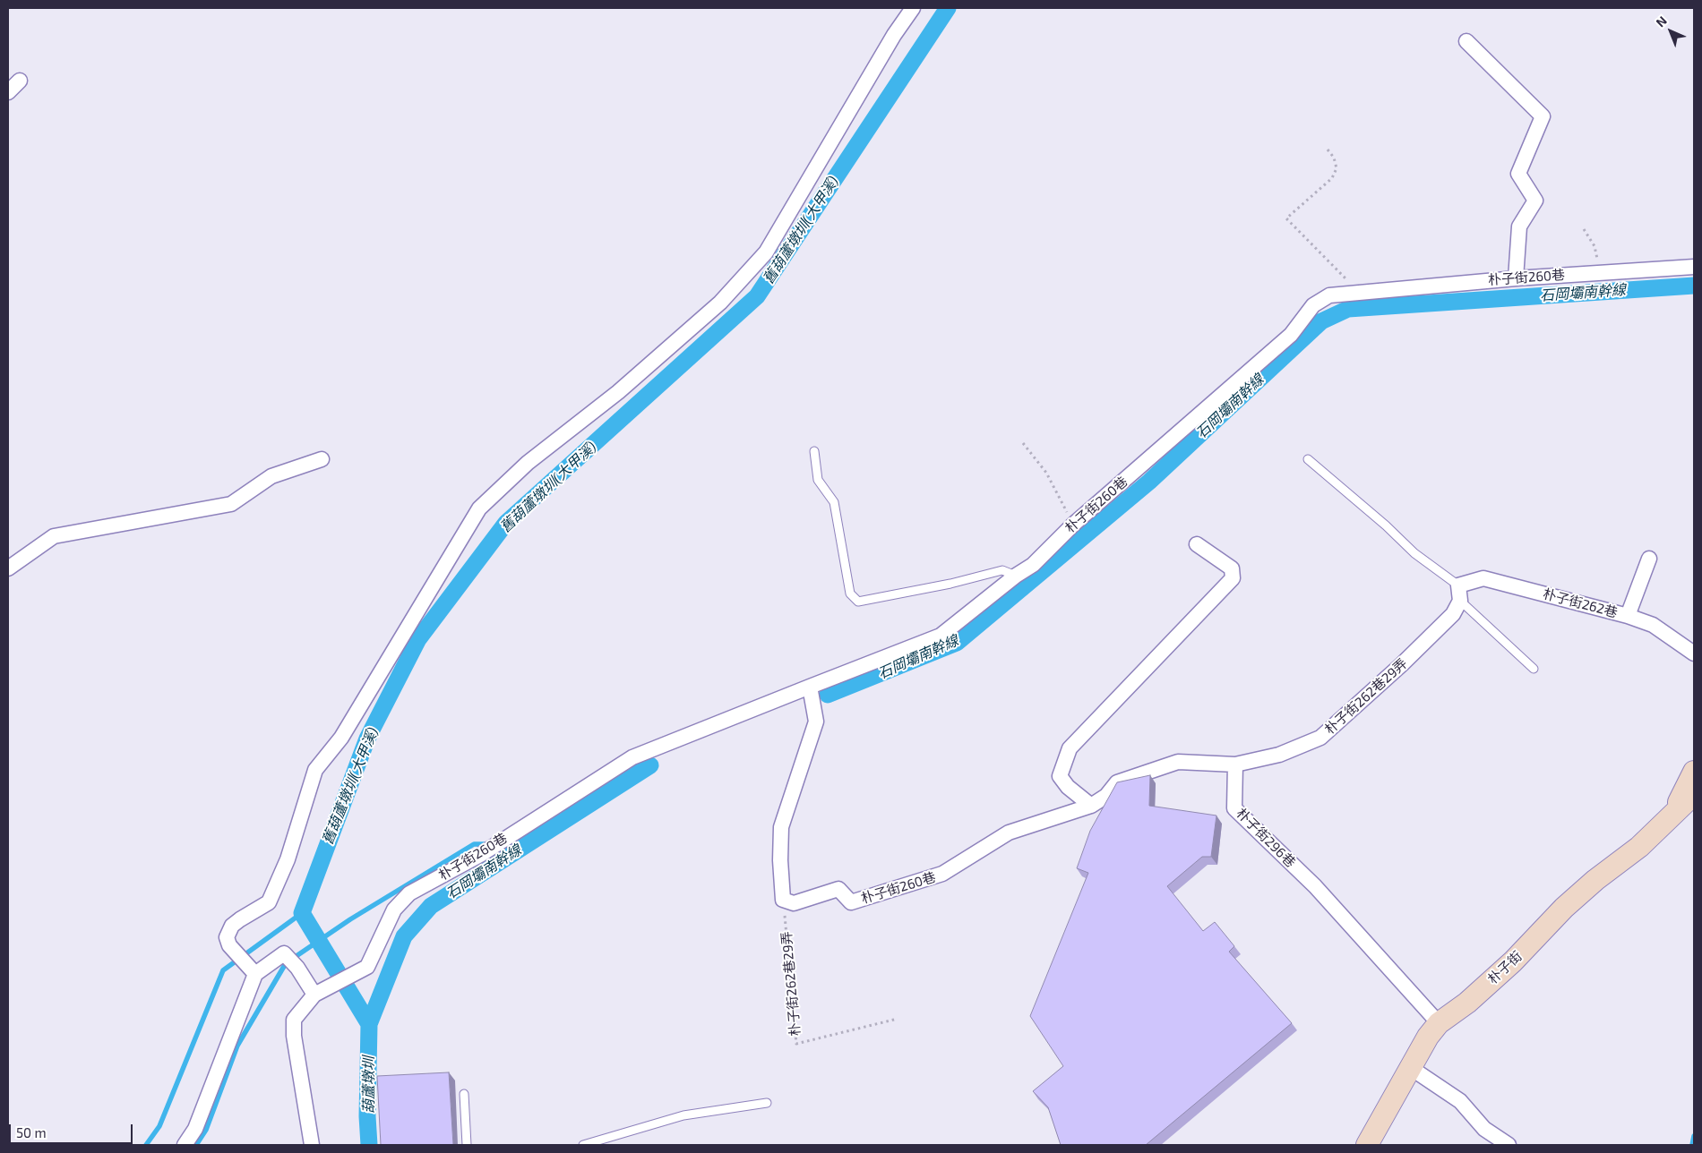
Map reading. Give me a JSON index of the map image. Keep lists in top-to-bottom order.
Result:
{
  "streets": {
    "street": [
      "朴子街260巷",
      "朴子街262巷",
      "朴子街262巷29弄",
      "朴子街296巷",
      "朴子街"
    ]
  },
  "crossings": [
    ["朴子街260巷", "朴子街262巷29弄"],
    ["朴子街262巷29弄", "朴子街296巷"],
    ["朴子街296巷", "朴子街"]
  ],
  "water": ["舊葫蘆墩圳(大甲溪)", "石岡壩南幹線", "葫蘆墩圳"],
  "scale_bar": "50 m",
  "north": "top left"
}
